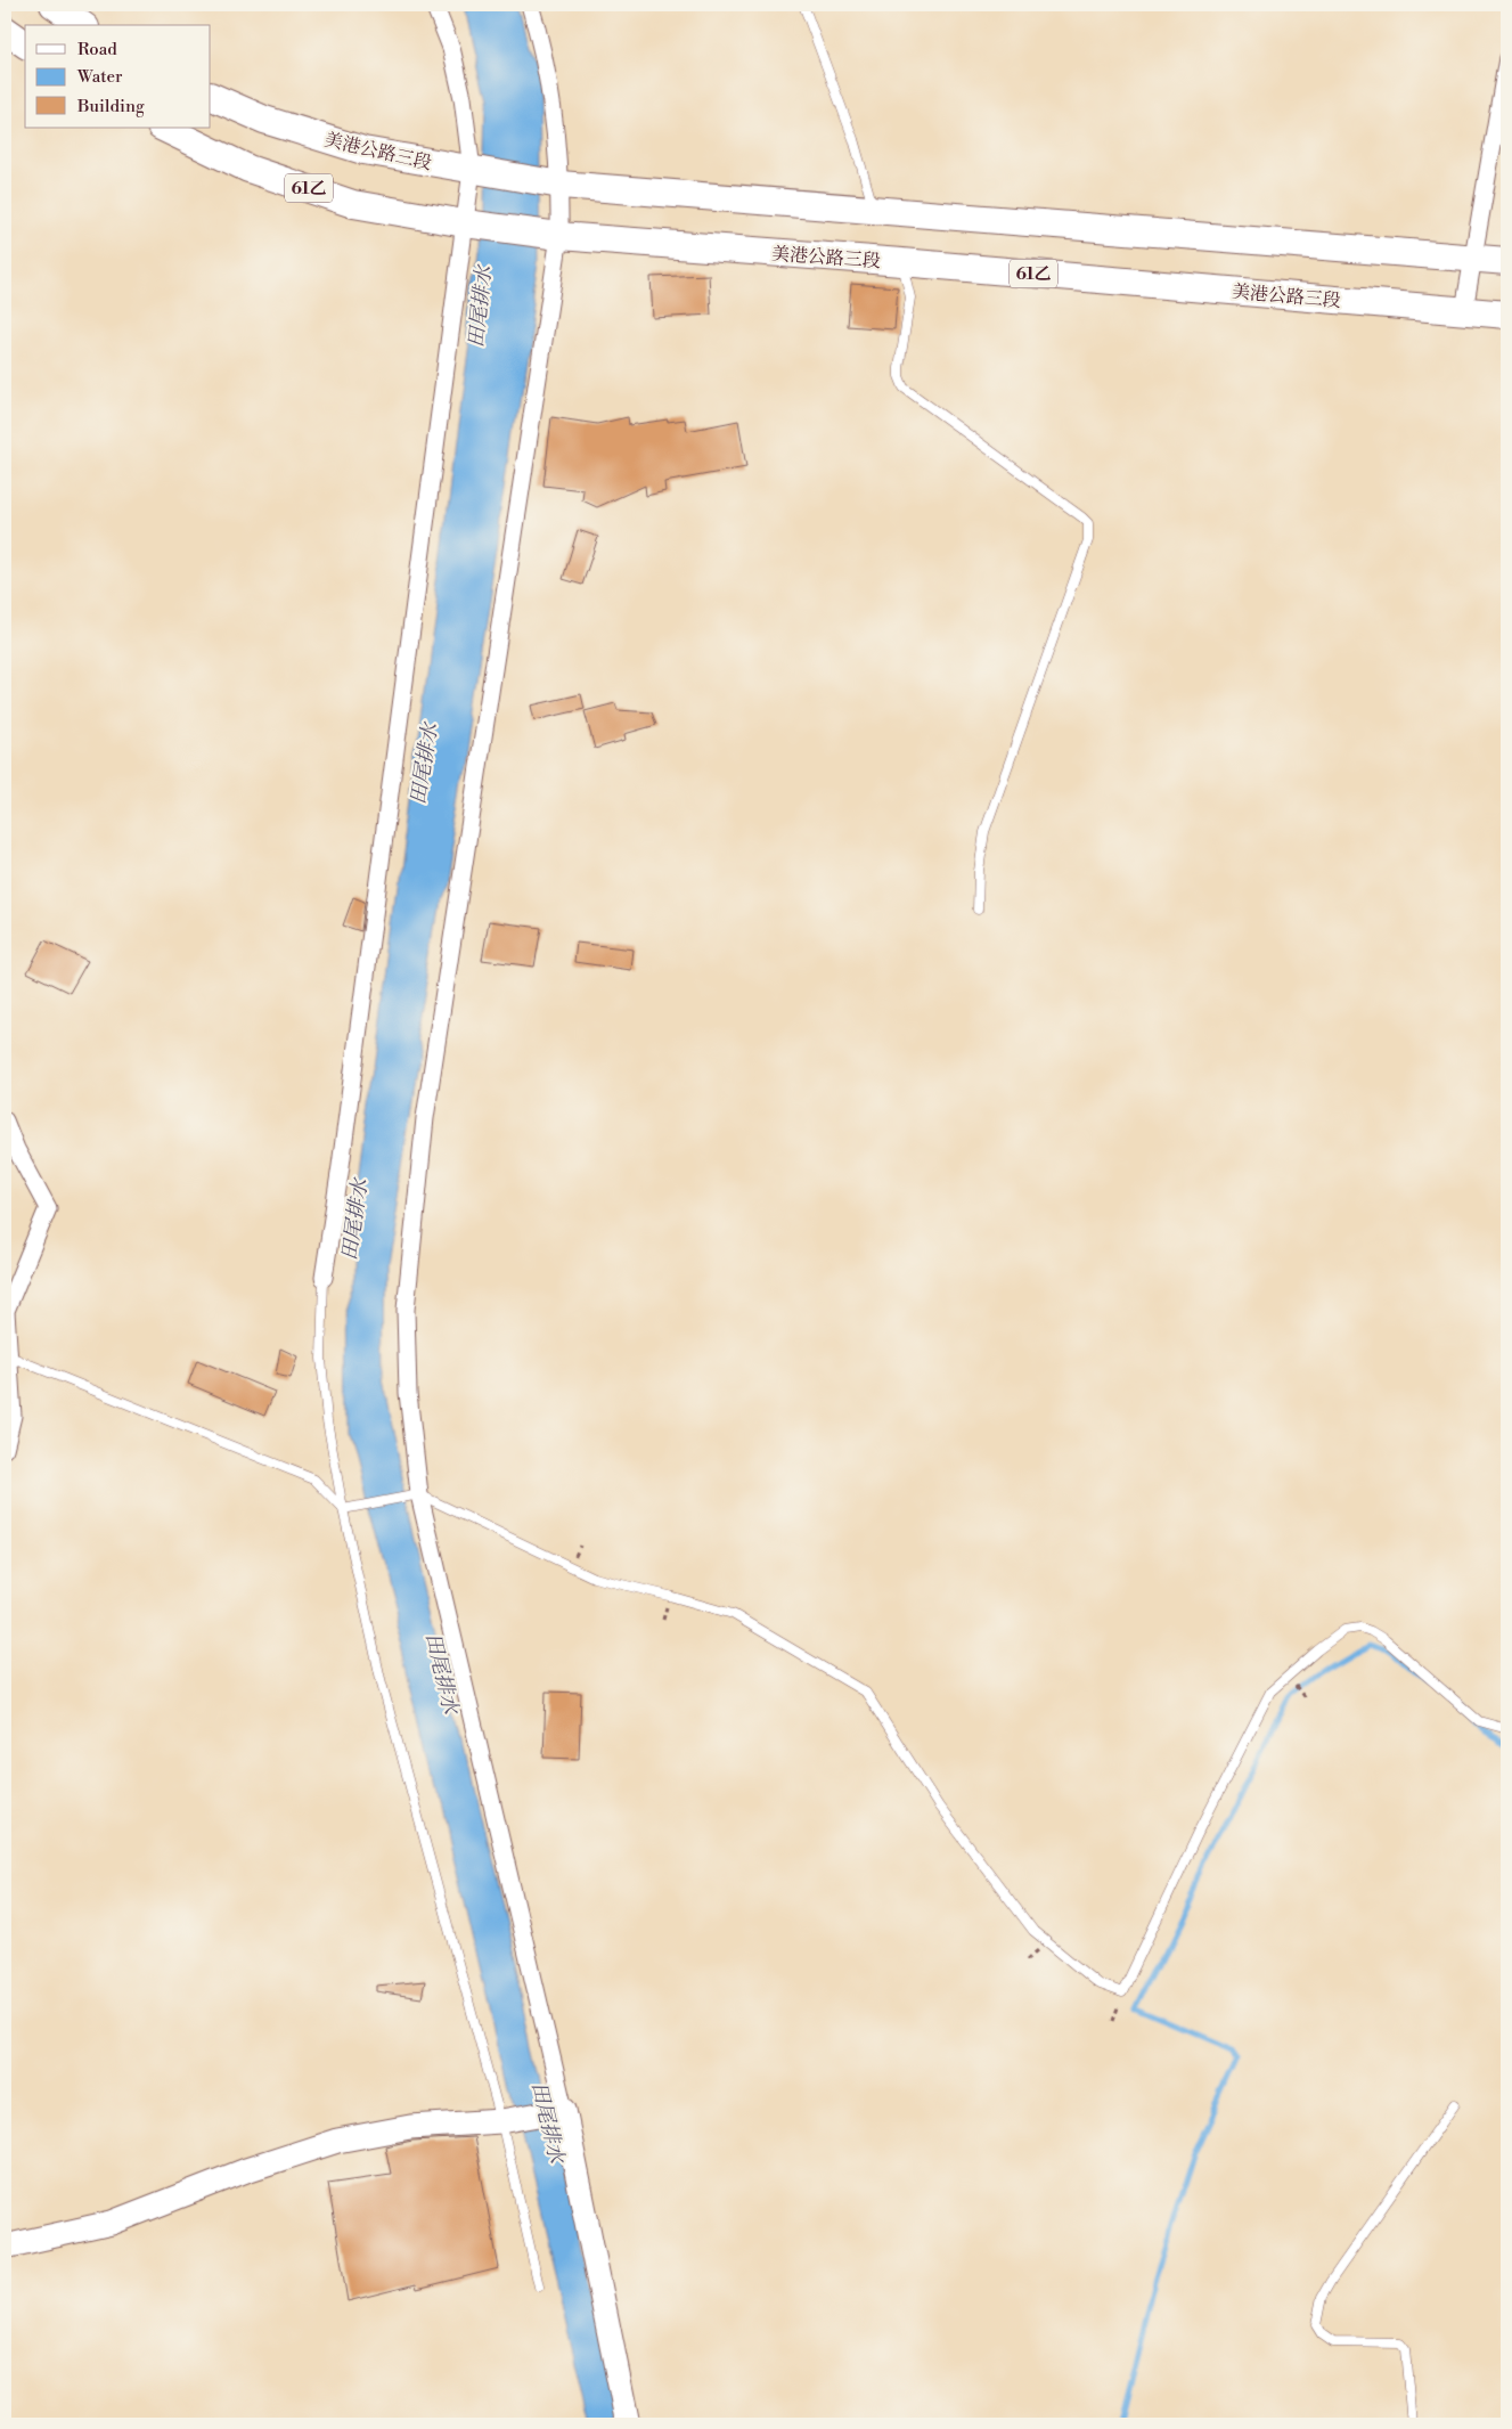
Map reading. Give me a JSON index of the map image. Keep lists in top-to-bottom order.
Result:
{
  "streets": {
    "main road": ["美港公路三段", "61乙"]
  },
  "water": ["田尾排水"],
  "legend": ["Road", "Water", "Building"]
}
